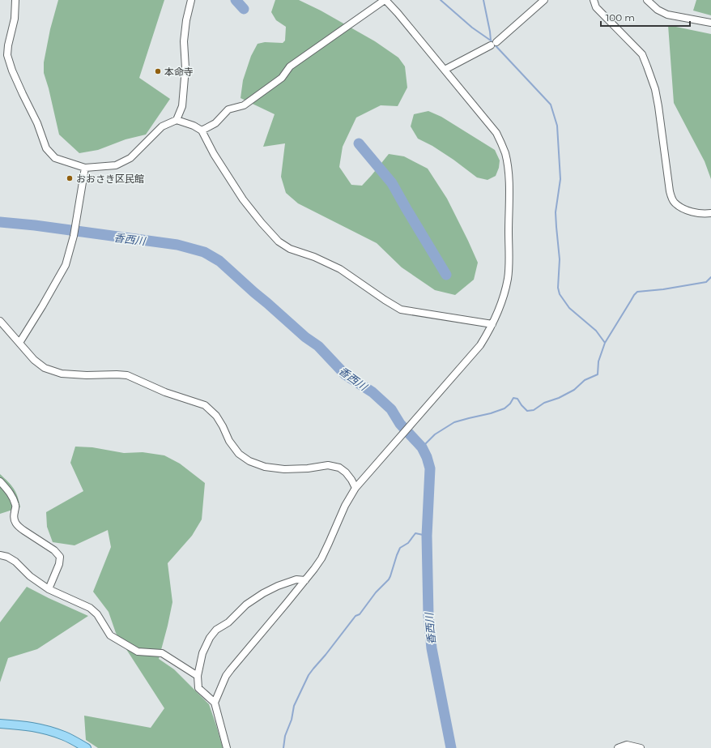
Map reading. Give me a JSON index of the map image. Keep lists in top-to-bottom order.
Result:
{
  "water": ["香西川"],
  "places": ["本命寺", "おおさき区民館"],
  "scale_bar": "100 m"
}
